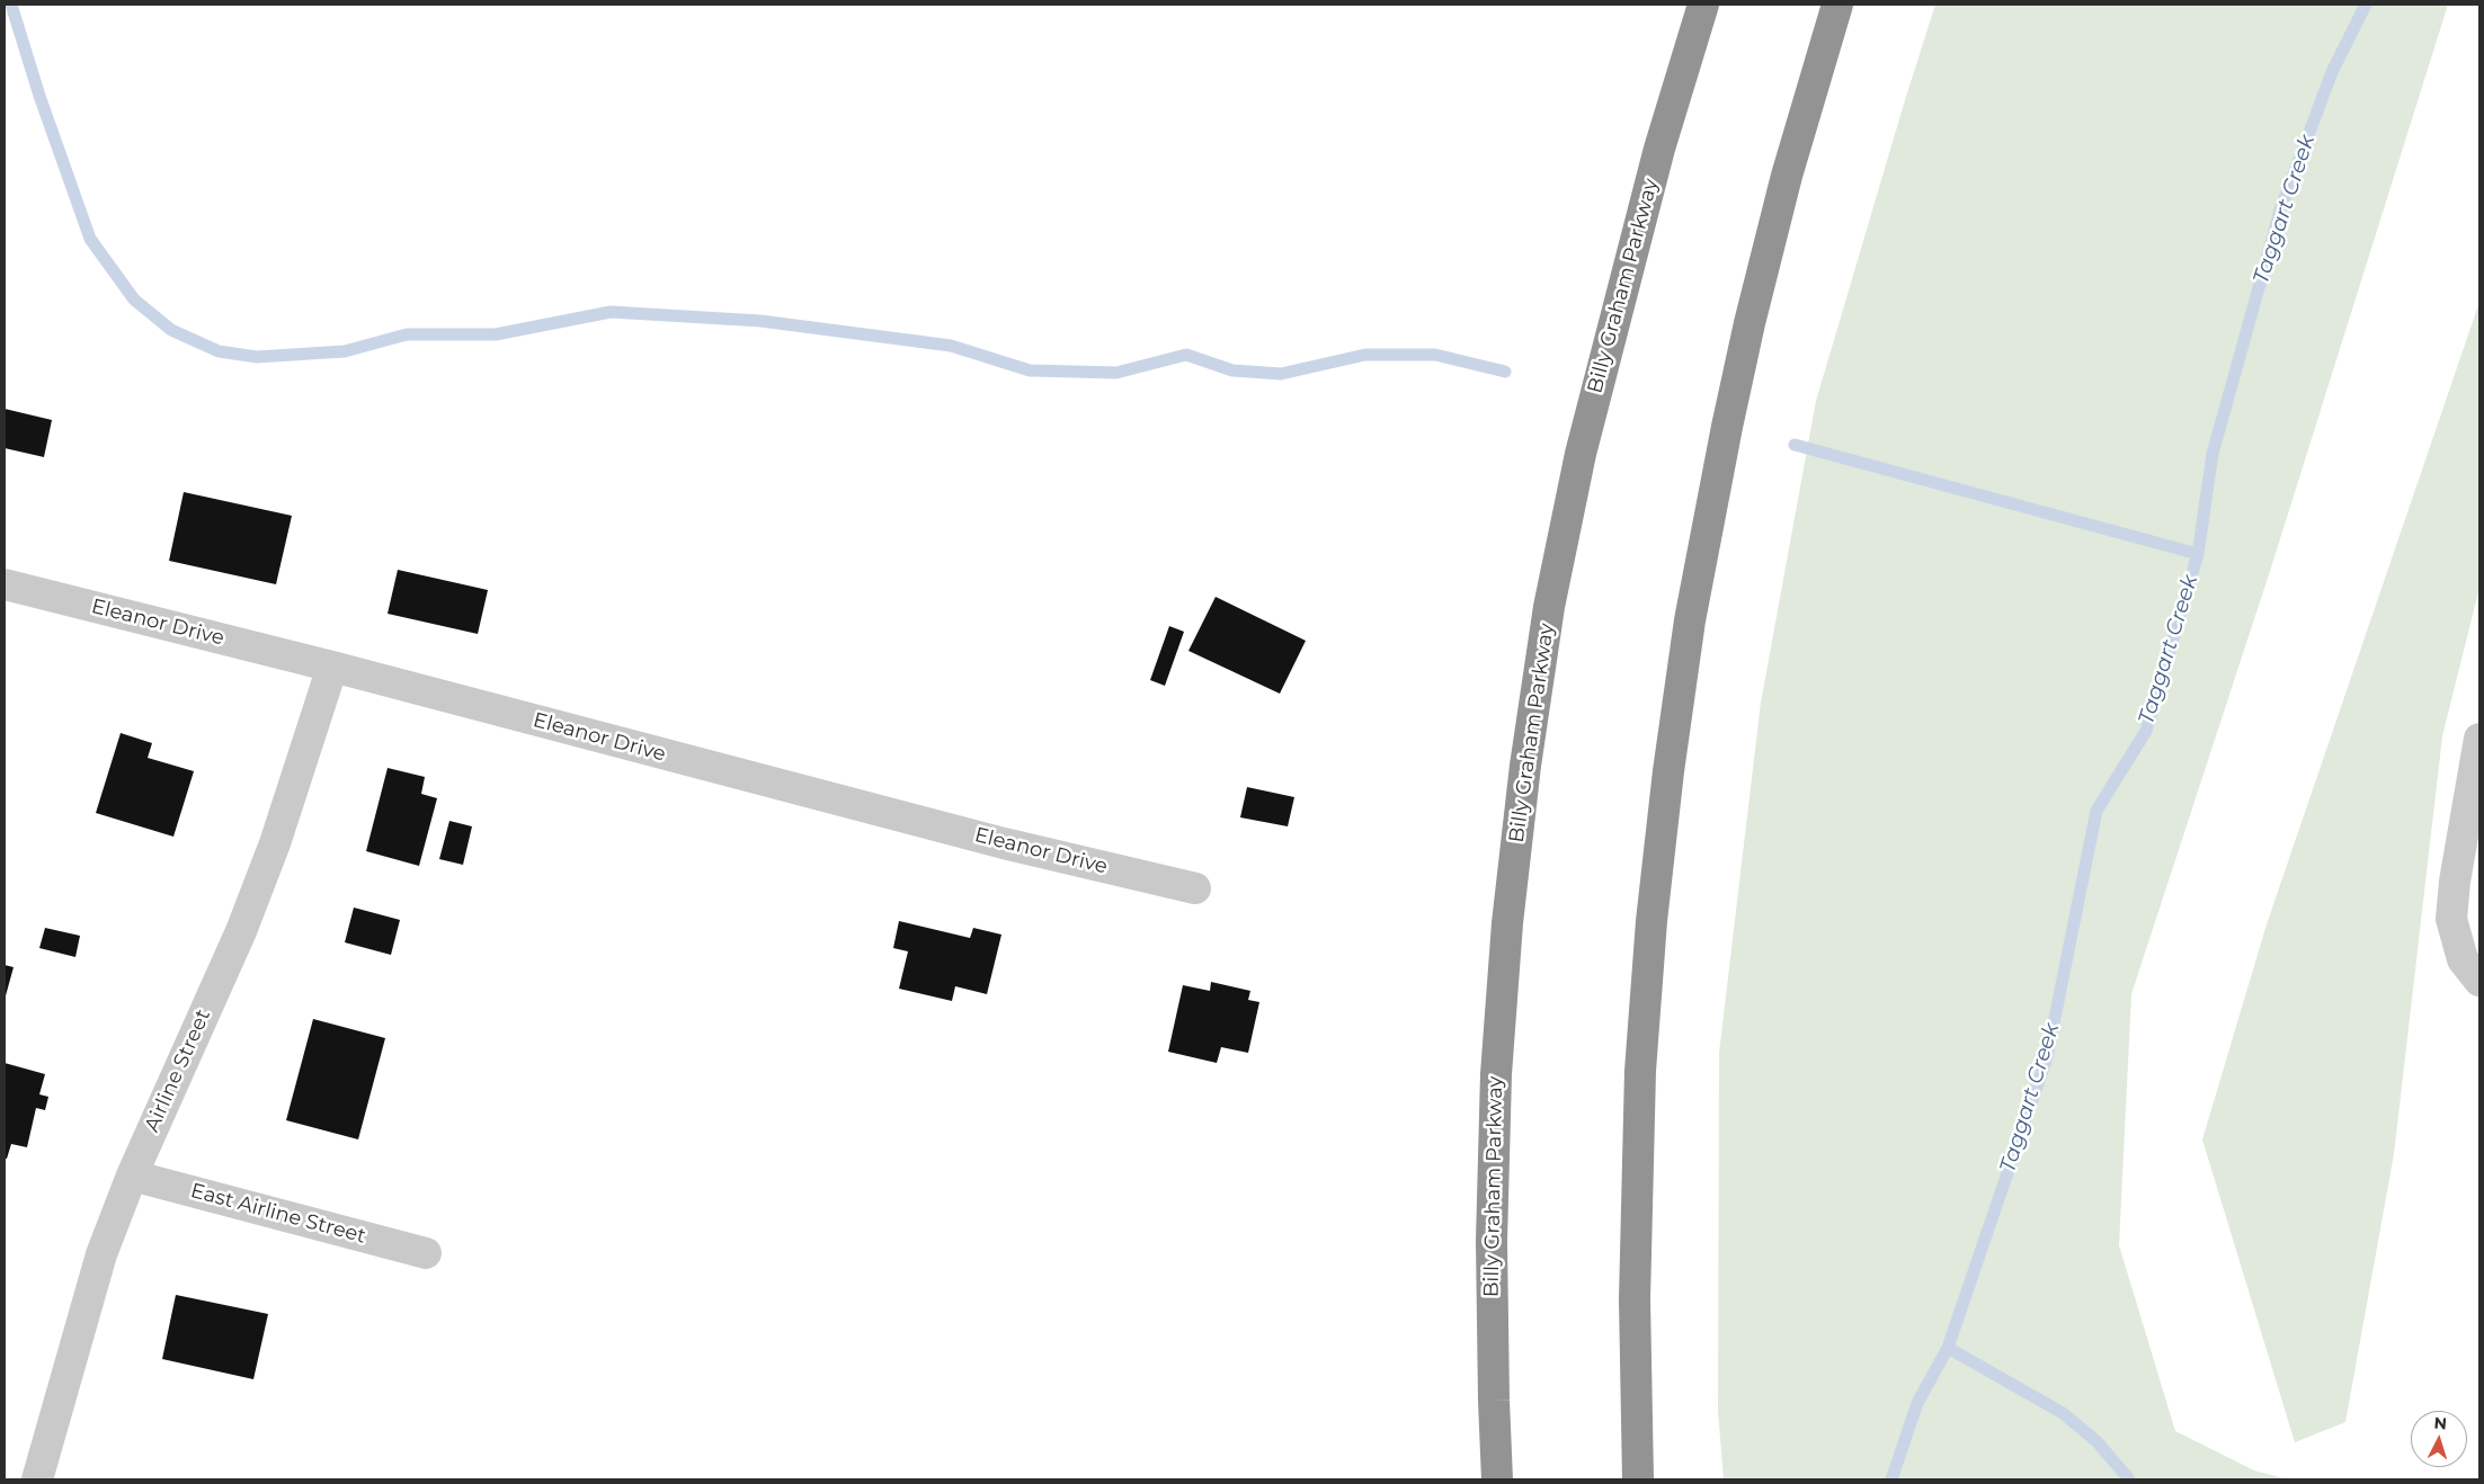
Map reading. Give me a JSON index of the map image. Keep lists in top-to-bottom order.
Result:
{
  "streets": {
    "highway": ["Billy Graham Parkway"],
    "street": ["Eleanor Drive", "Airline Street", "East Airline Street"]
  },
  "crossings": [
    ["Eleanor Drive", "Airline Street"],
    ["Airline Street", "East Airline Street"]
  ],
  "water": ["Taggart Creek"],
  "north": "top"
}
